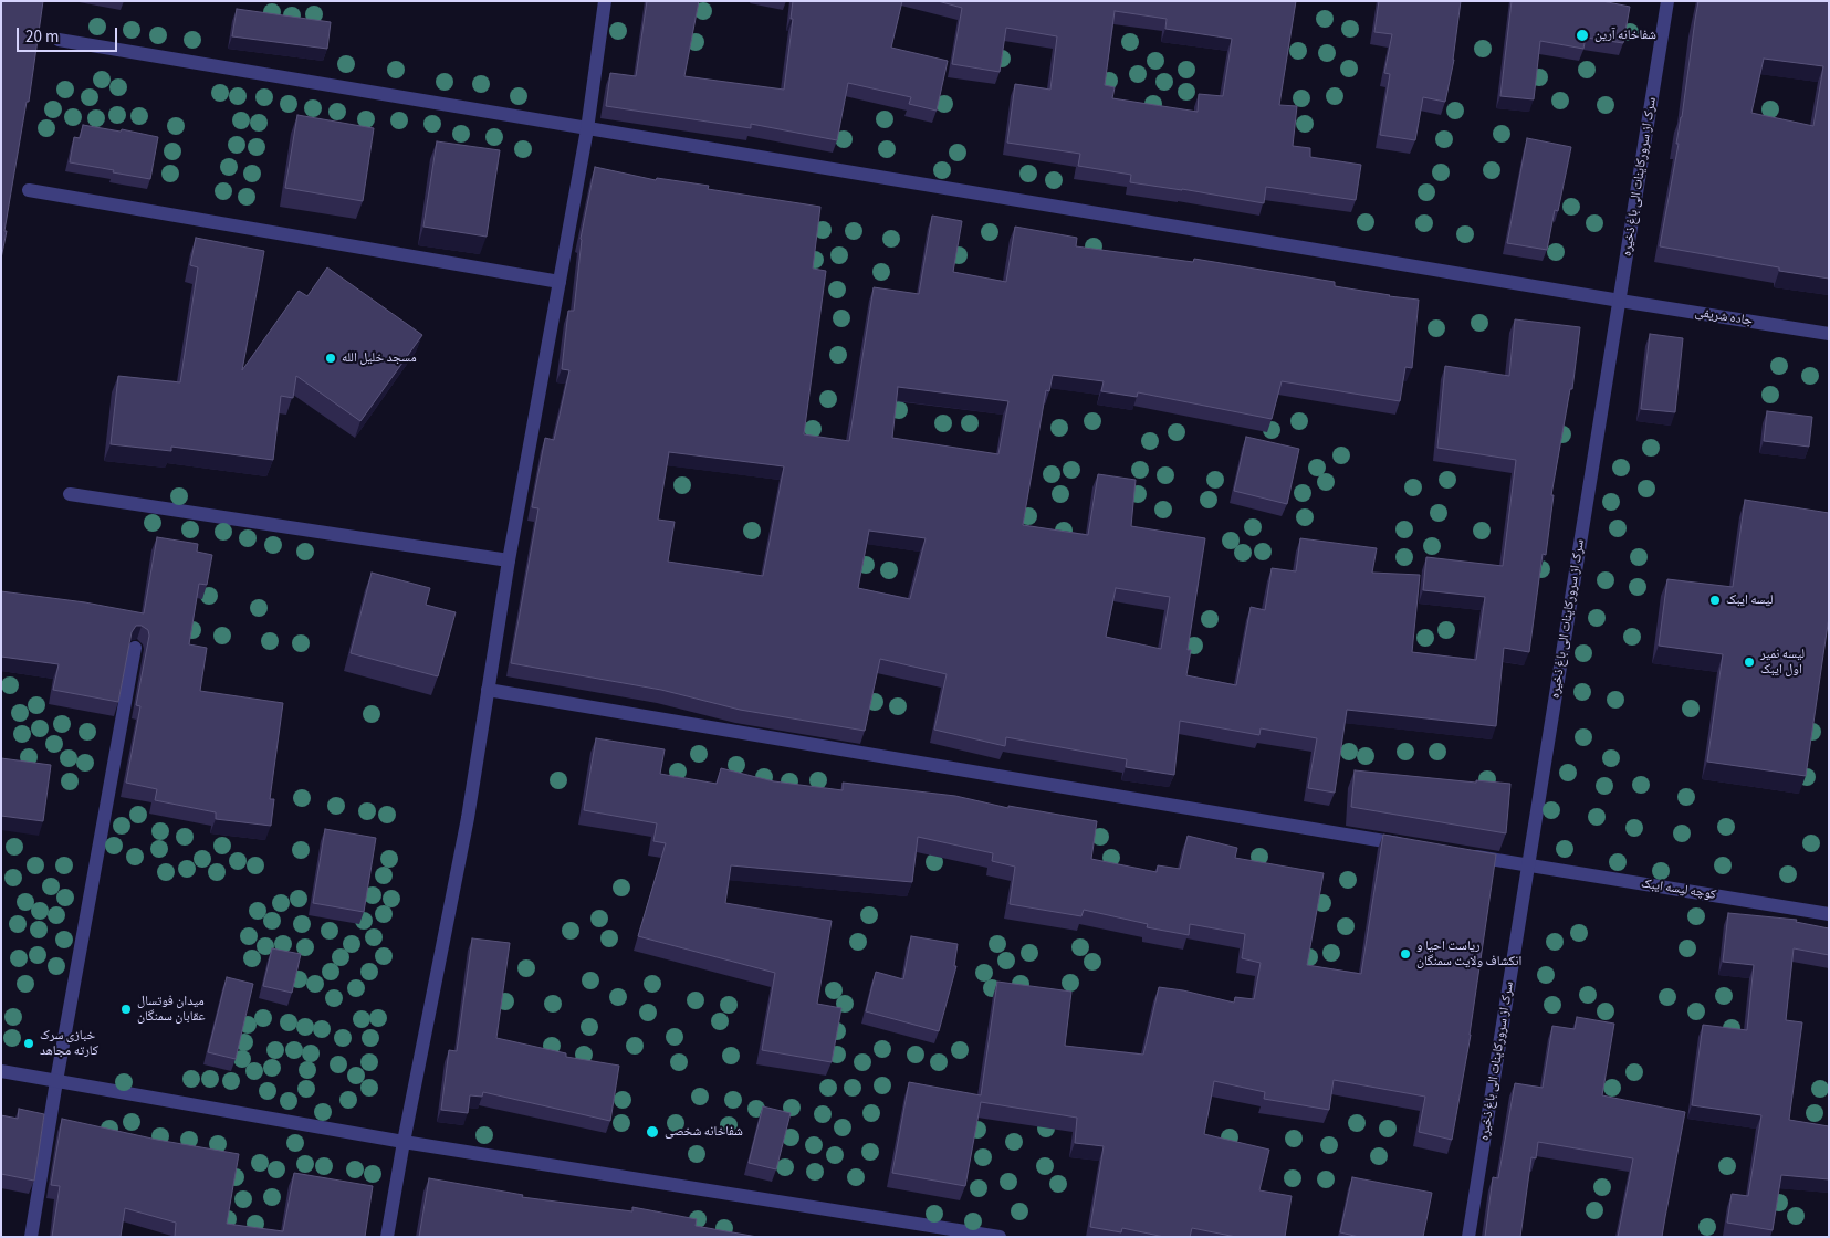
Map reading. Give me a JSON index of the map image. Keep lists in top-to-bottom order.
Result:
{
  "streets": {
    "street": ["سرک از سرورکاینات الی باغ ذخیره", "جاده شریفی", "کوچه لیسه ایبک"]
  },
  "crossings": [
    ["سرک از سرورکاینات الی باغ ذخیره", "جاده شریفی"],
    ["سرک از سرورکاینات الی باغ ذخیره", "کوچه لیسه ایبک"]
  ],
  "places": [
    "شفاخانه آرین",
    "مسجد خلیل الله",
    "لیسه ایبک",
    "لیسه نمیر اول ایبک",
    "ریاست احیا و انکشاف ولایت سمنگان",
    "میدان فوتسال عقابان سمنگان",
    "خبازی سرک کارته مجاهد",
    "شفاخانه شخصی"
  ],
  "scale_bar": "20 m"
}
